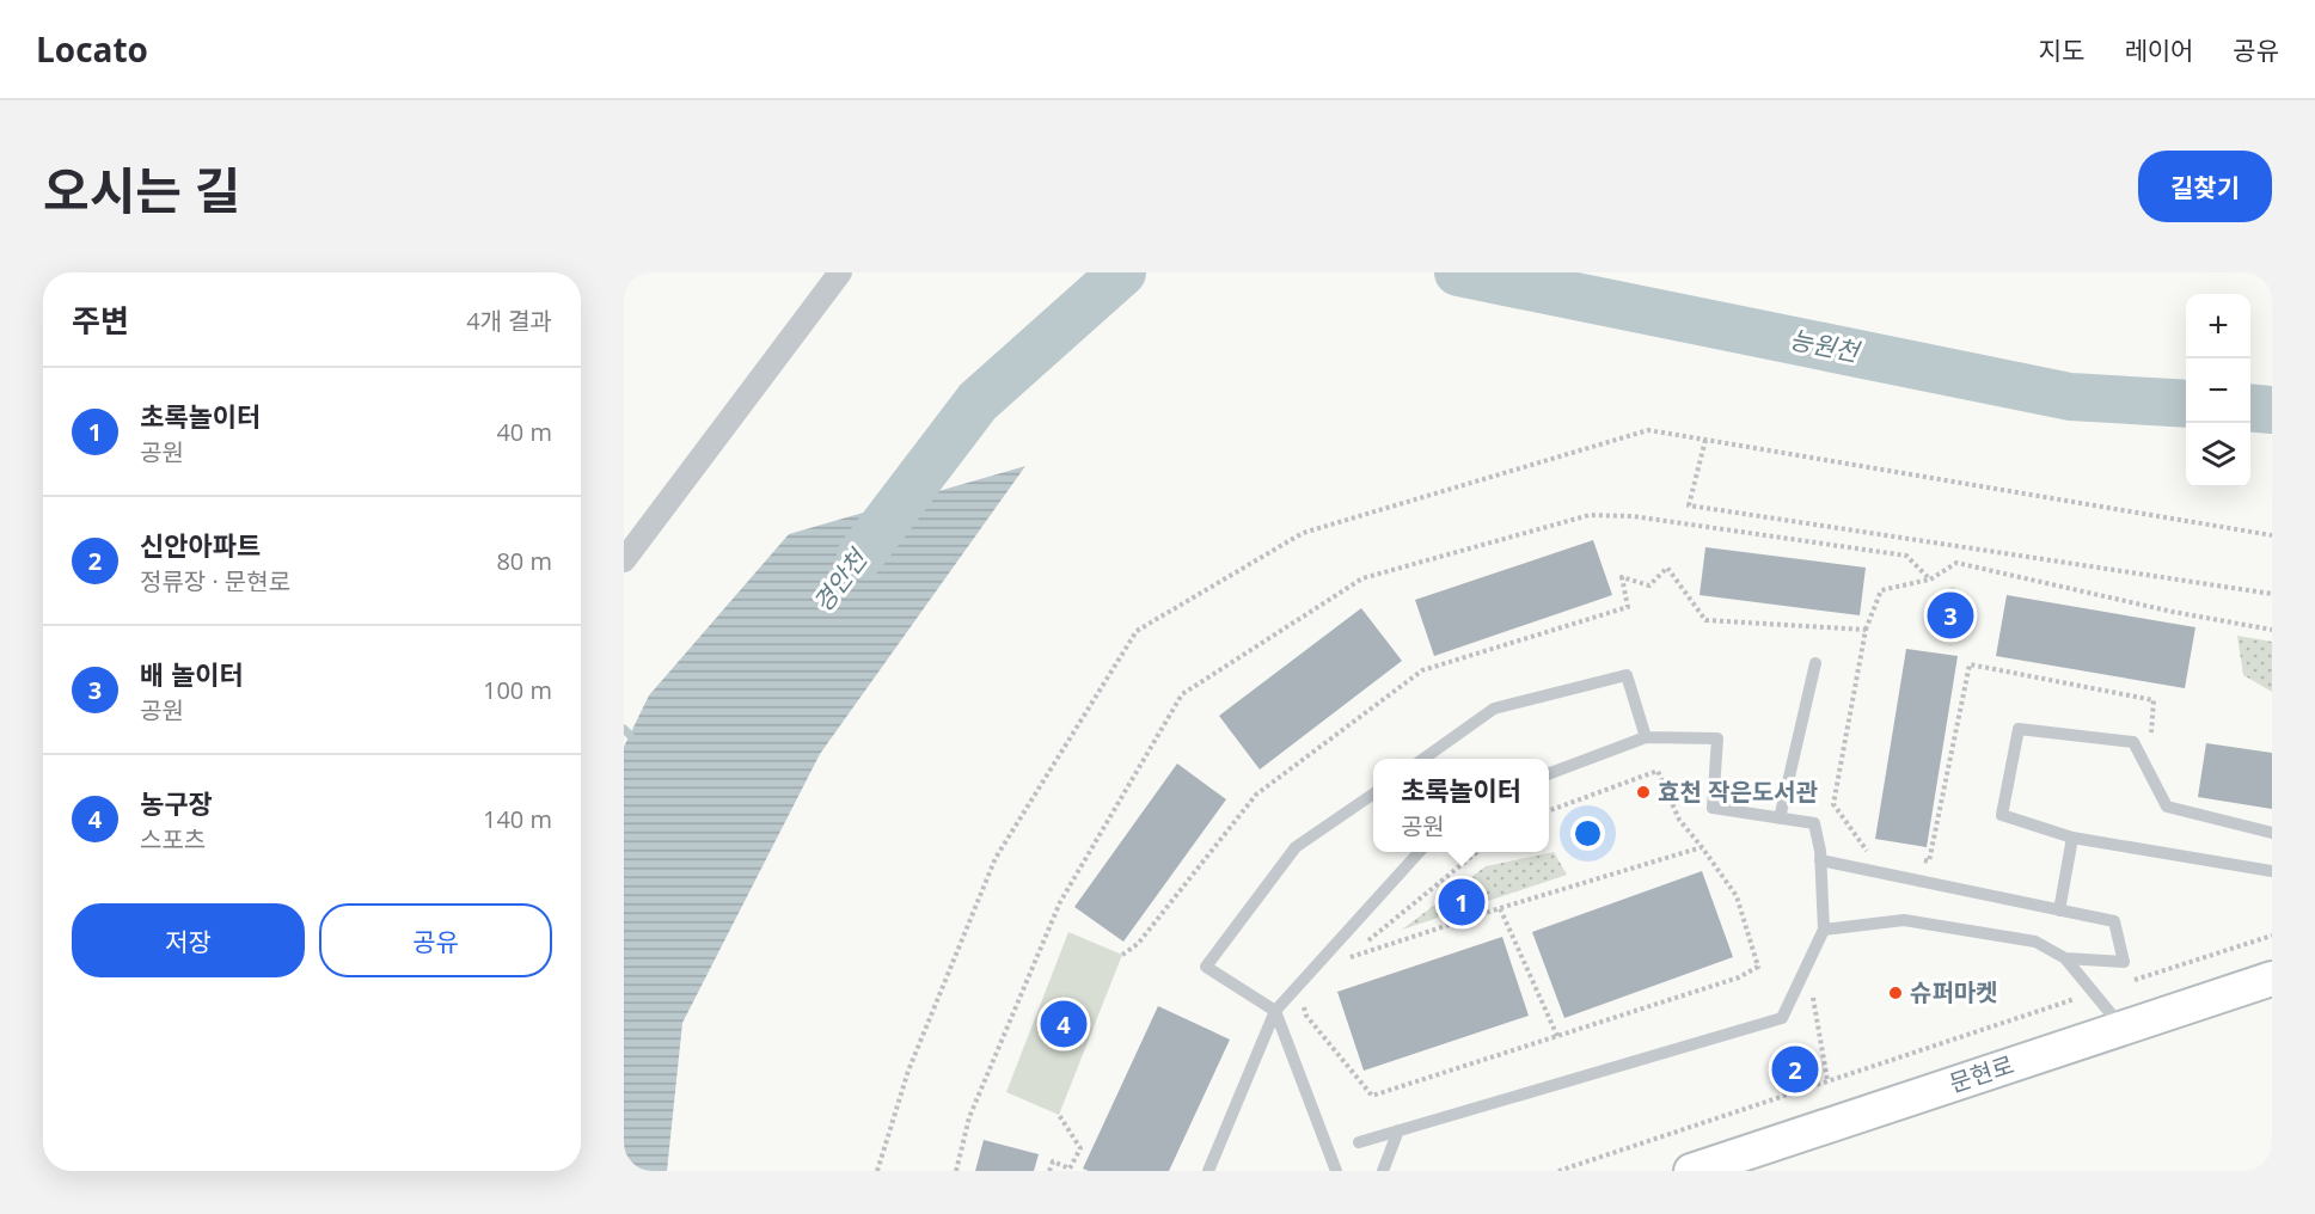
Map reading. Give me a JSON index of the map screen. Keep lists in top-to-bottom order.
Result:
{
  "streets": {
    "street": ["문현로"]
  },
  "water": ["능원천", "경안천"],
  "places": ["효천 작은도서관", "슈퍼마켓"],
  "page": {
    "header": "Locato",
    "nav": ["지도", "레이어", "공유"],
    "title": "오시는 길",
    "buttons": [
      "길찾기",
      ["저장", "공유"]
    ],
    "heading": ["주변", "4개 결과"],
    "map_buttons": ["+", "−"],
    "list": [
      {
        "mark": "1",
        "name": "초록놀이터",
        "note": "공원",
        "value": "40 m"
      },
      {
        "mark": "2",
        "name": "신안아파트",
        "note": "정류장 · 문현로",
        "value": "80 m"
      },
      {
        "mark": "3",
        "name": "배 놀이터",
        "note": "공원",
        "value": "100 m"
      },
      {
        "mark": "4",
        "name": "농구장",
        "note": "스포츠",
        "value": "140 m"
      }
    ],
    "pins": [
      "3",
      "1",
      "4",
      "2"
    ],
    "popup": ["초록놀이터", "공원"]
  }
}
